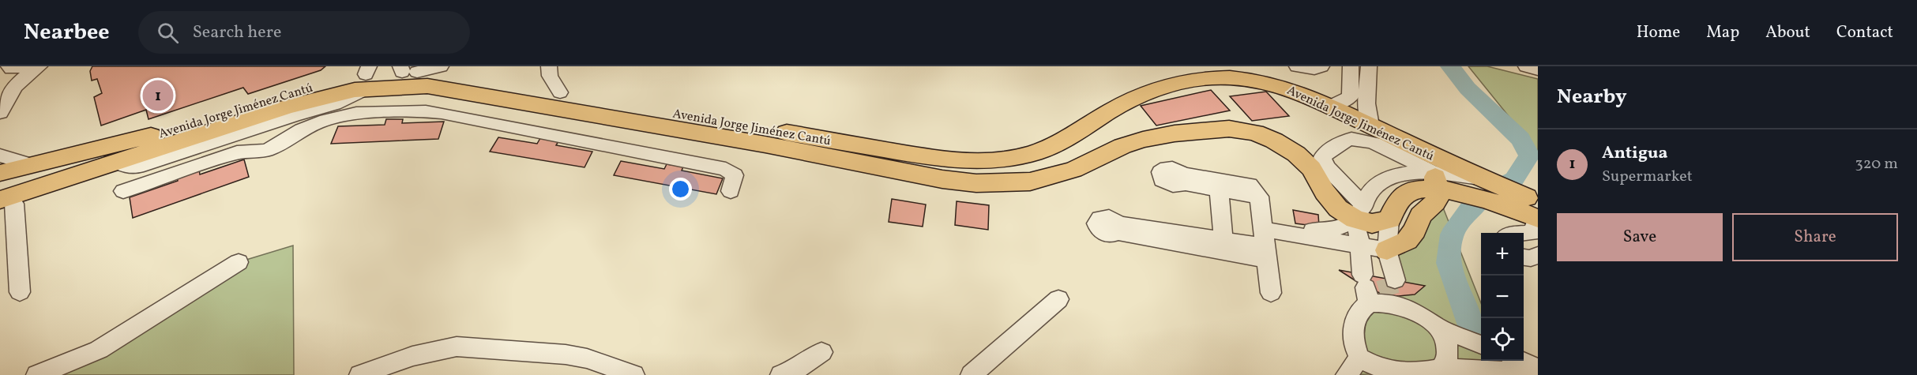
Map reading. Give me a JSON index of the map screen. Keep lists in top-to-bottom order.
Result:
{
  "streets": {
    "main road": ["Avenida Jorge Jiménez Cantú"]
  },
  "page": {
    "header": "Nearbee",
    "search": "Search here",
    "nav": [
      "Home",
      "Map",
      "About",
      "Contact"
    ],
    "heading": "Nearby",
    "pins": "1",
    "list": [
      {
        "mark": "1",
        "name": "Antigua",
        "note": "Supermarket",
        "value": "320 m"
      }
    ],
    "buttons": ["Save", "Share"],
    "map_buttons": ["+", "−"]
  }
}
